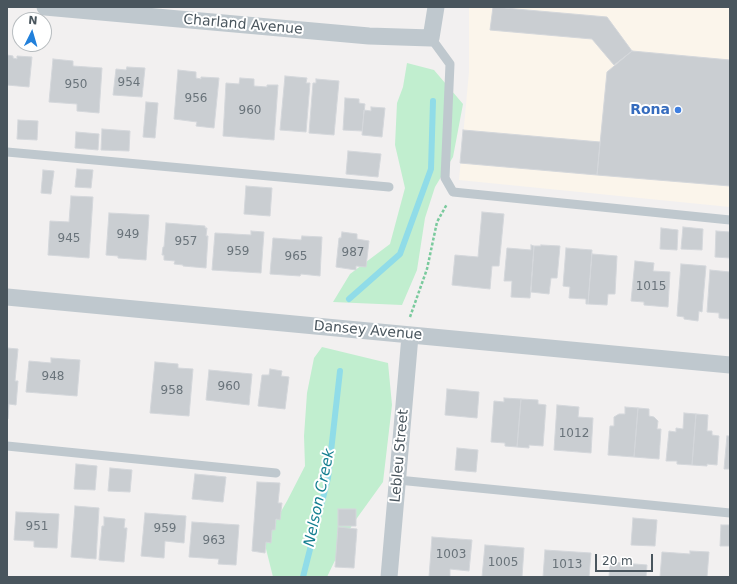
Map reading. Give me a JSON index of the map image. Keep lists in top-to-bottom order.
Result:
{
  "streets": {
    "street": ["Charland Avenue", "Dansey Avenue", "Lebleu Street"]
  },
  "crossings": [
    ["Dansey Avenue", "Lebleu Street"]
  ],
  "water": ["Nelson Creek"],
  "places": ["Rona"],
  "house_numbers": [
    "954",
    "950",
    "956",
    "960",
    "949",
    "945",
    "957",
    "959",
    "987",
    "965",
    "1015",
    "948",
    "960",
    "958",
    "1012",
    "951",
    "959",
    "963",
    "1003",
    "1005",
    "1013"
  ],
  "scale_bar": "20 m",
  "north": "top"
}
